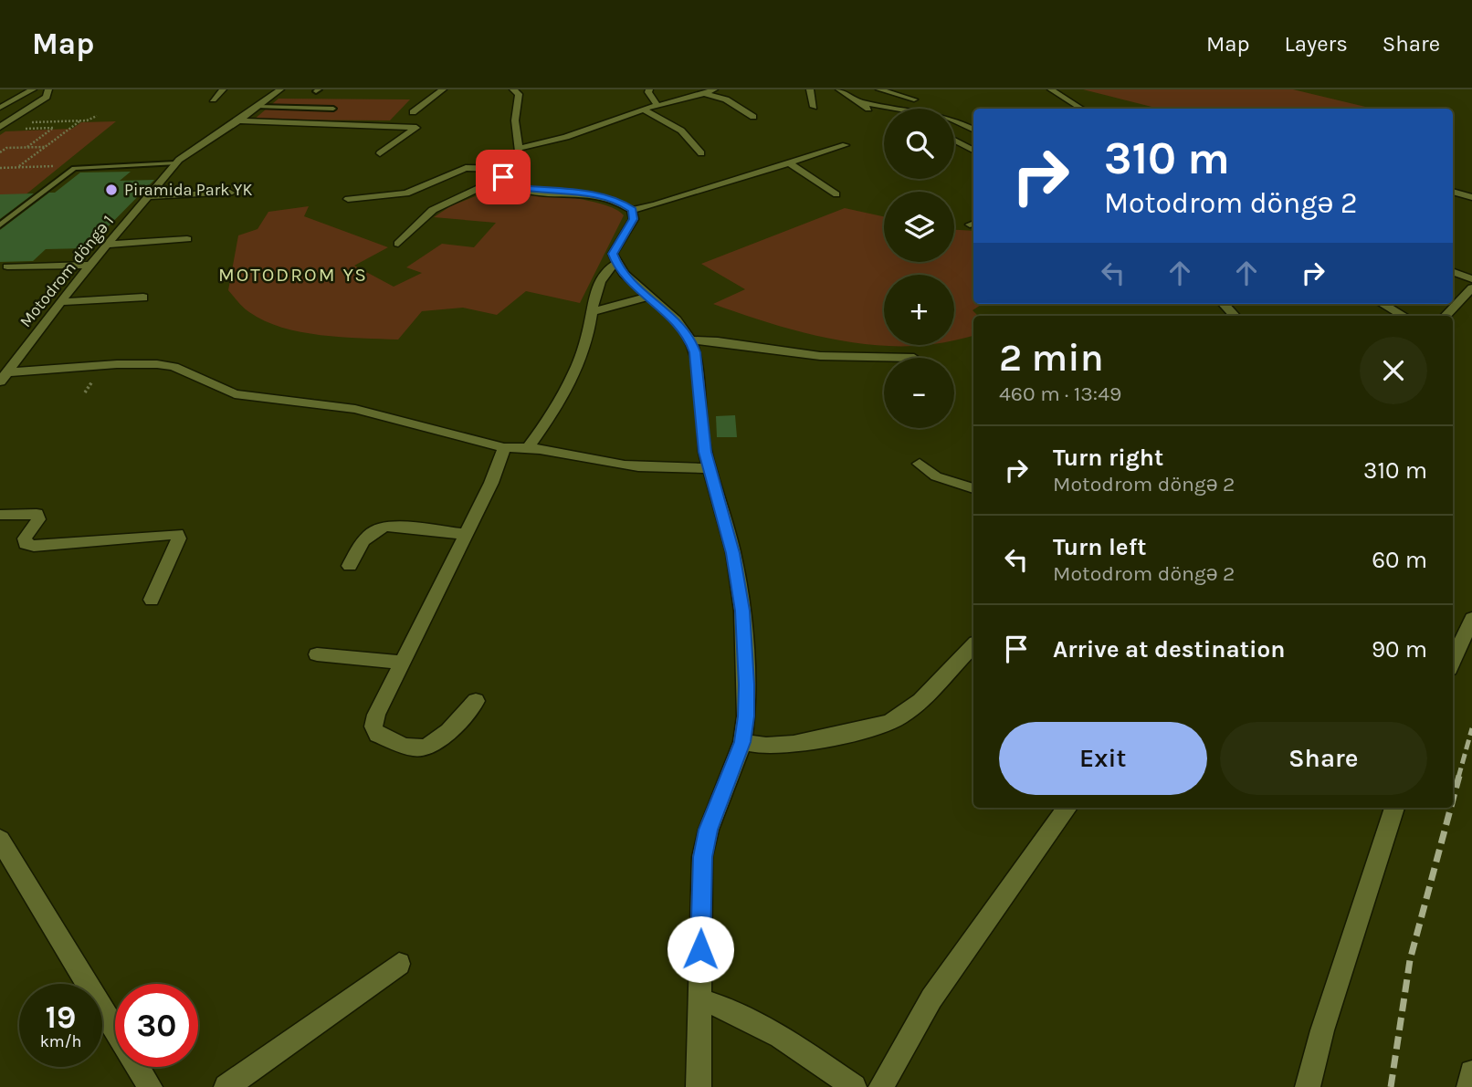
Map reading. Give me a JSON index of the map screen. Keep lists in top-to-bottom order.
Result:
{
  "streets": {
    "street": ["Motodrom döngə 1"]
  },
  "districts": ["MOTODROM YS"],
  "places": ["Piramida Park YK"],
  "page": {
    "header": "Map",
    "nav": ["Map", "Layers", "Share"],
    "map_buttons": ["+", "−"],
    "turn": ["310 m", "Motodrom döngə 2"],
    "heading": ["2 min", "460 m · 13:49"],
    "list": [
      {
        "name": "Turn right",
        "note": "Motodrom döngə 2",
        "value": "310 m"
      },
      {
        "name": "Turn left",
        "note": "Motodrom döngə 2",
        "value": "60 m"
      },
      {
        "name": "Arrive at destination",
        "value": "90 m"
      }
    ],
    "buttons": ["Exit", "Share"],
    "speed": "19 km/h",
    "limit": "30"
  }
}
